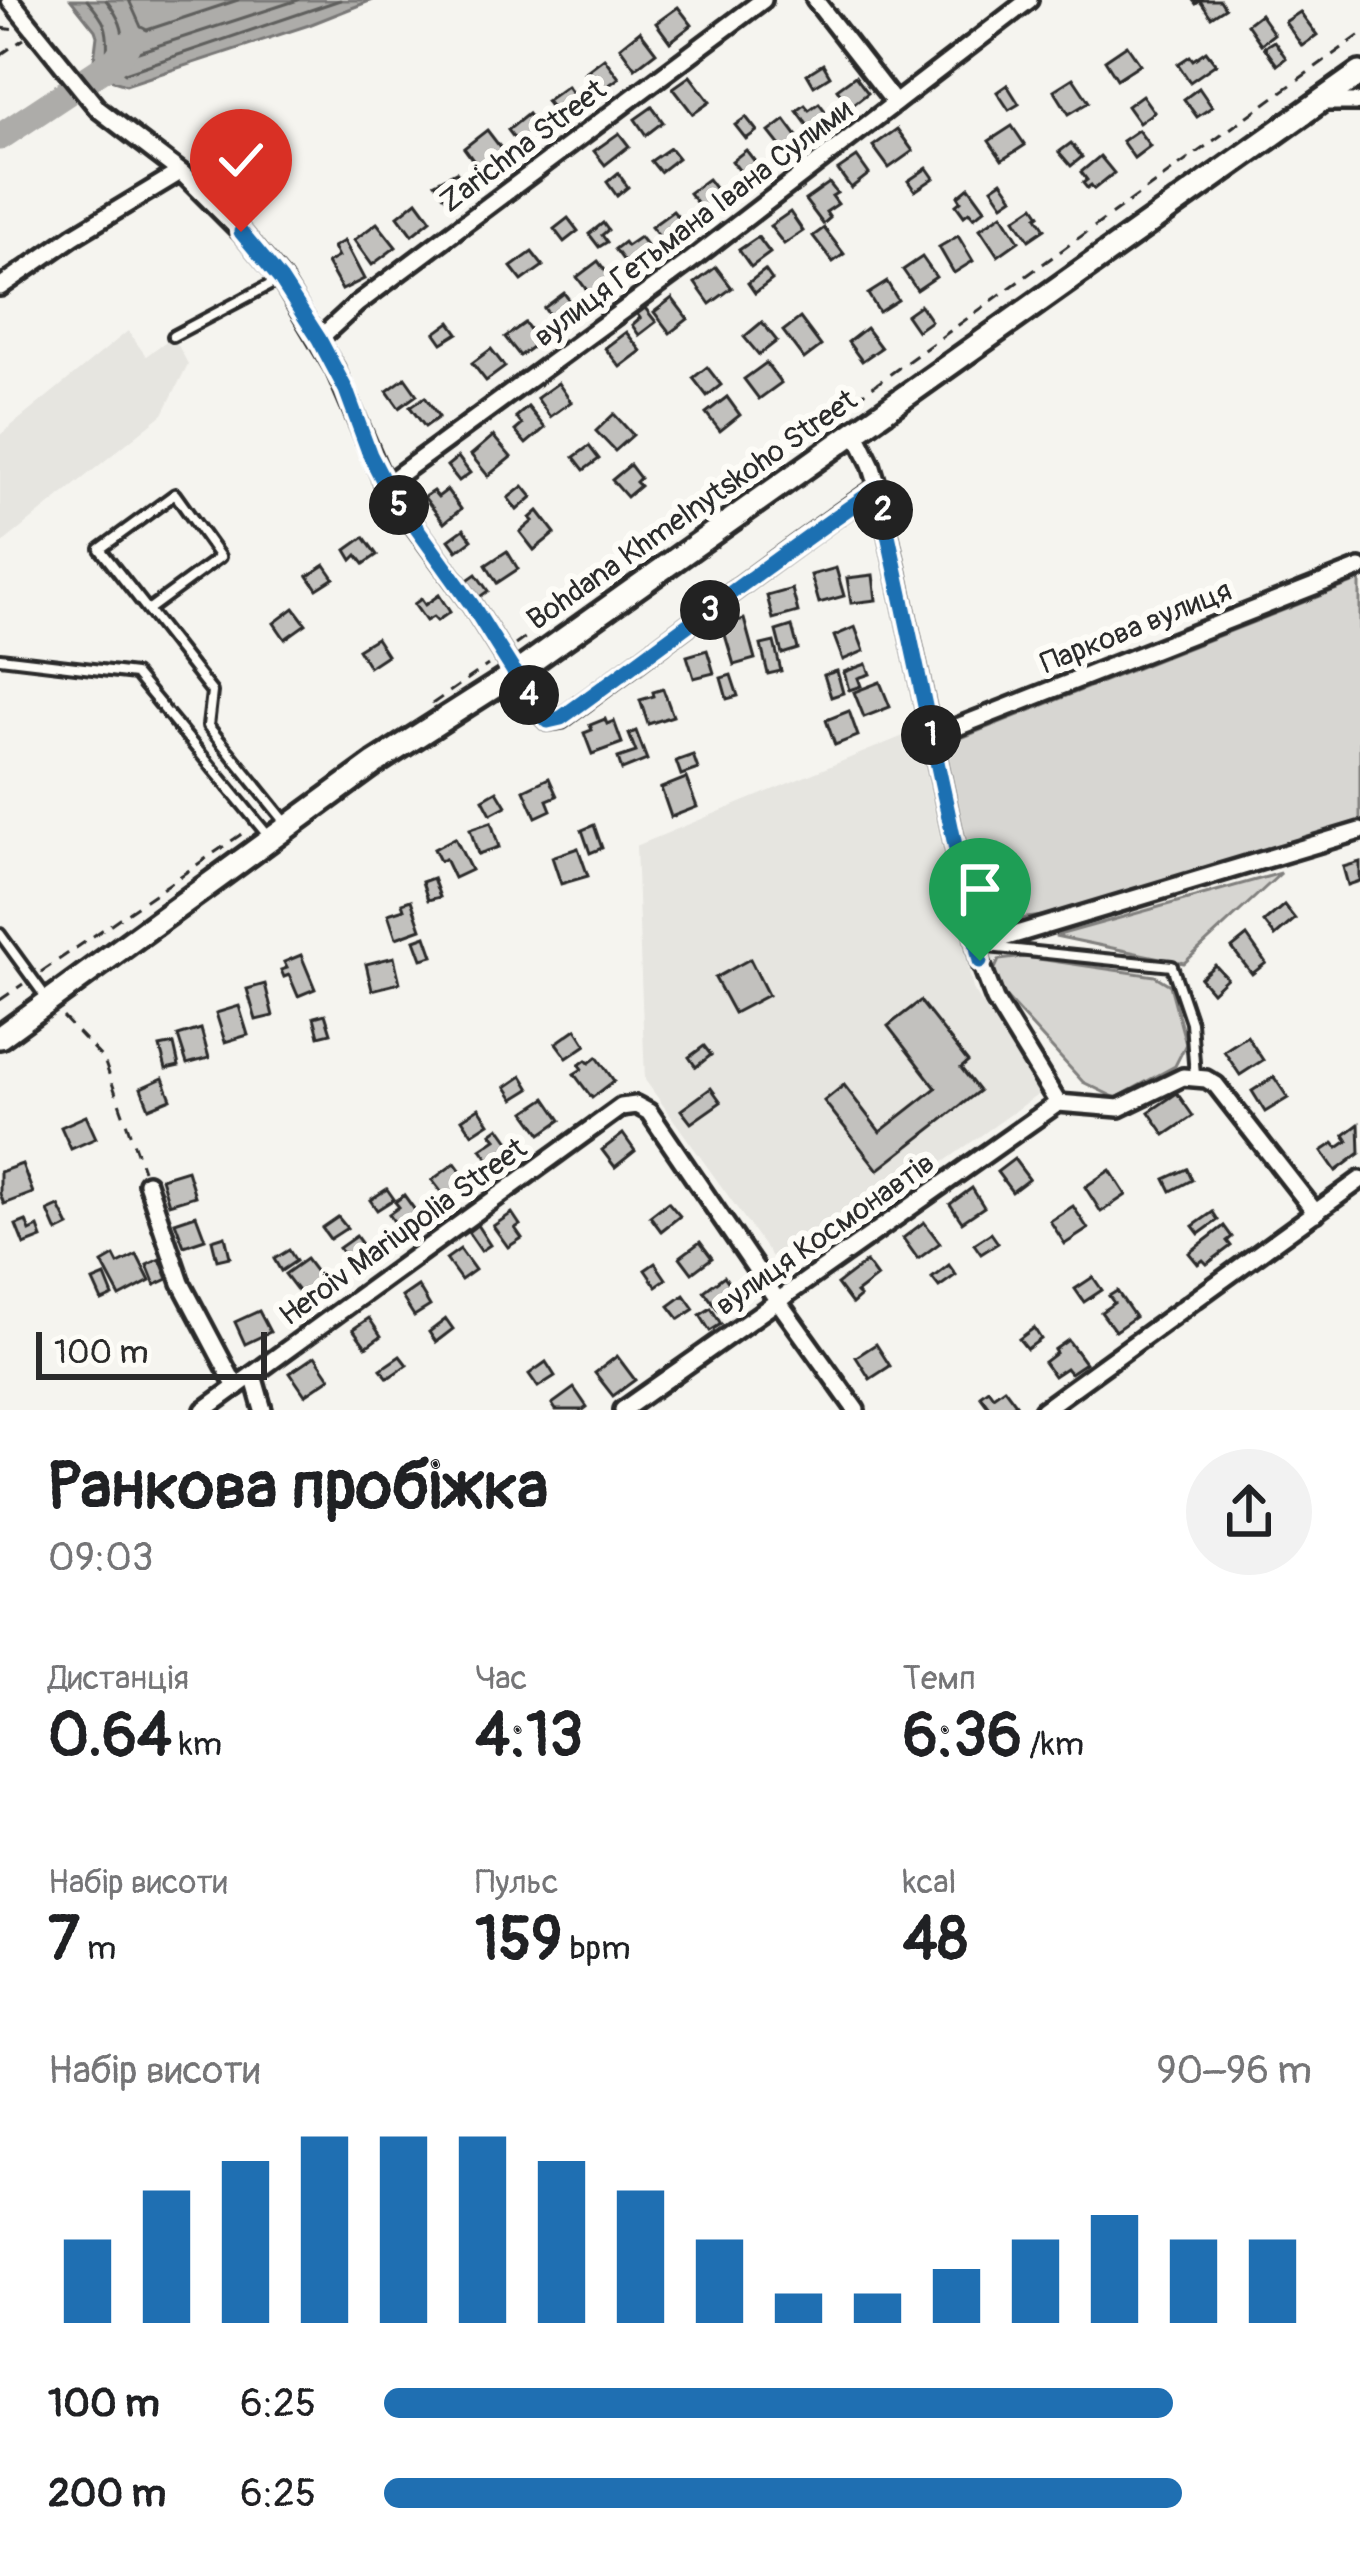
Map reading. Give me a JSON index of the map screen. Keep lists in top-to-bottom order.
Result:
{
  "streets": {
    "main road": ["Bohdana Khmelnytskoho Street"],
    "street": [
      "Zarichna Street",
      "вулиця Гетьмана Івана Сулими",
      "Паркова вулиця",
      "Heroiv Mariupolia Street",
      "вулиця Космонавтів"
    ]
  },
  "crossings": [
    ["Heroiv Mariupolia Street", "вулиця Космонавтів"]
  ],
  "scale_bar": "100 m",
  "page": {
    "pins": [
      "5",
      "2",
      "3",
      "4",
      "1"
    ],
    "scale": "100 m",
    "heading": ["Ранкова пробіжка", "09:03"],
    "stats": [
      ["Дистанція", "0.64 km"],
      ["Час", "4:13"],
      ["Темп", "6:36 /km"],
      ["Набір висоти", "7 m"],
      ["Пульс", "159 bpm"],
      ["kcal", "48"]
    ],
    "chart": ["Набір висоти", "90–96 m"],
    "list": [
      {
        "name": "100 m",
        "note": "6:25"
      },
      {
        "name": "200 m",
        "note": "6:25"
      }
    ]
  }
}
